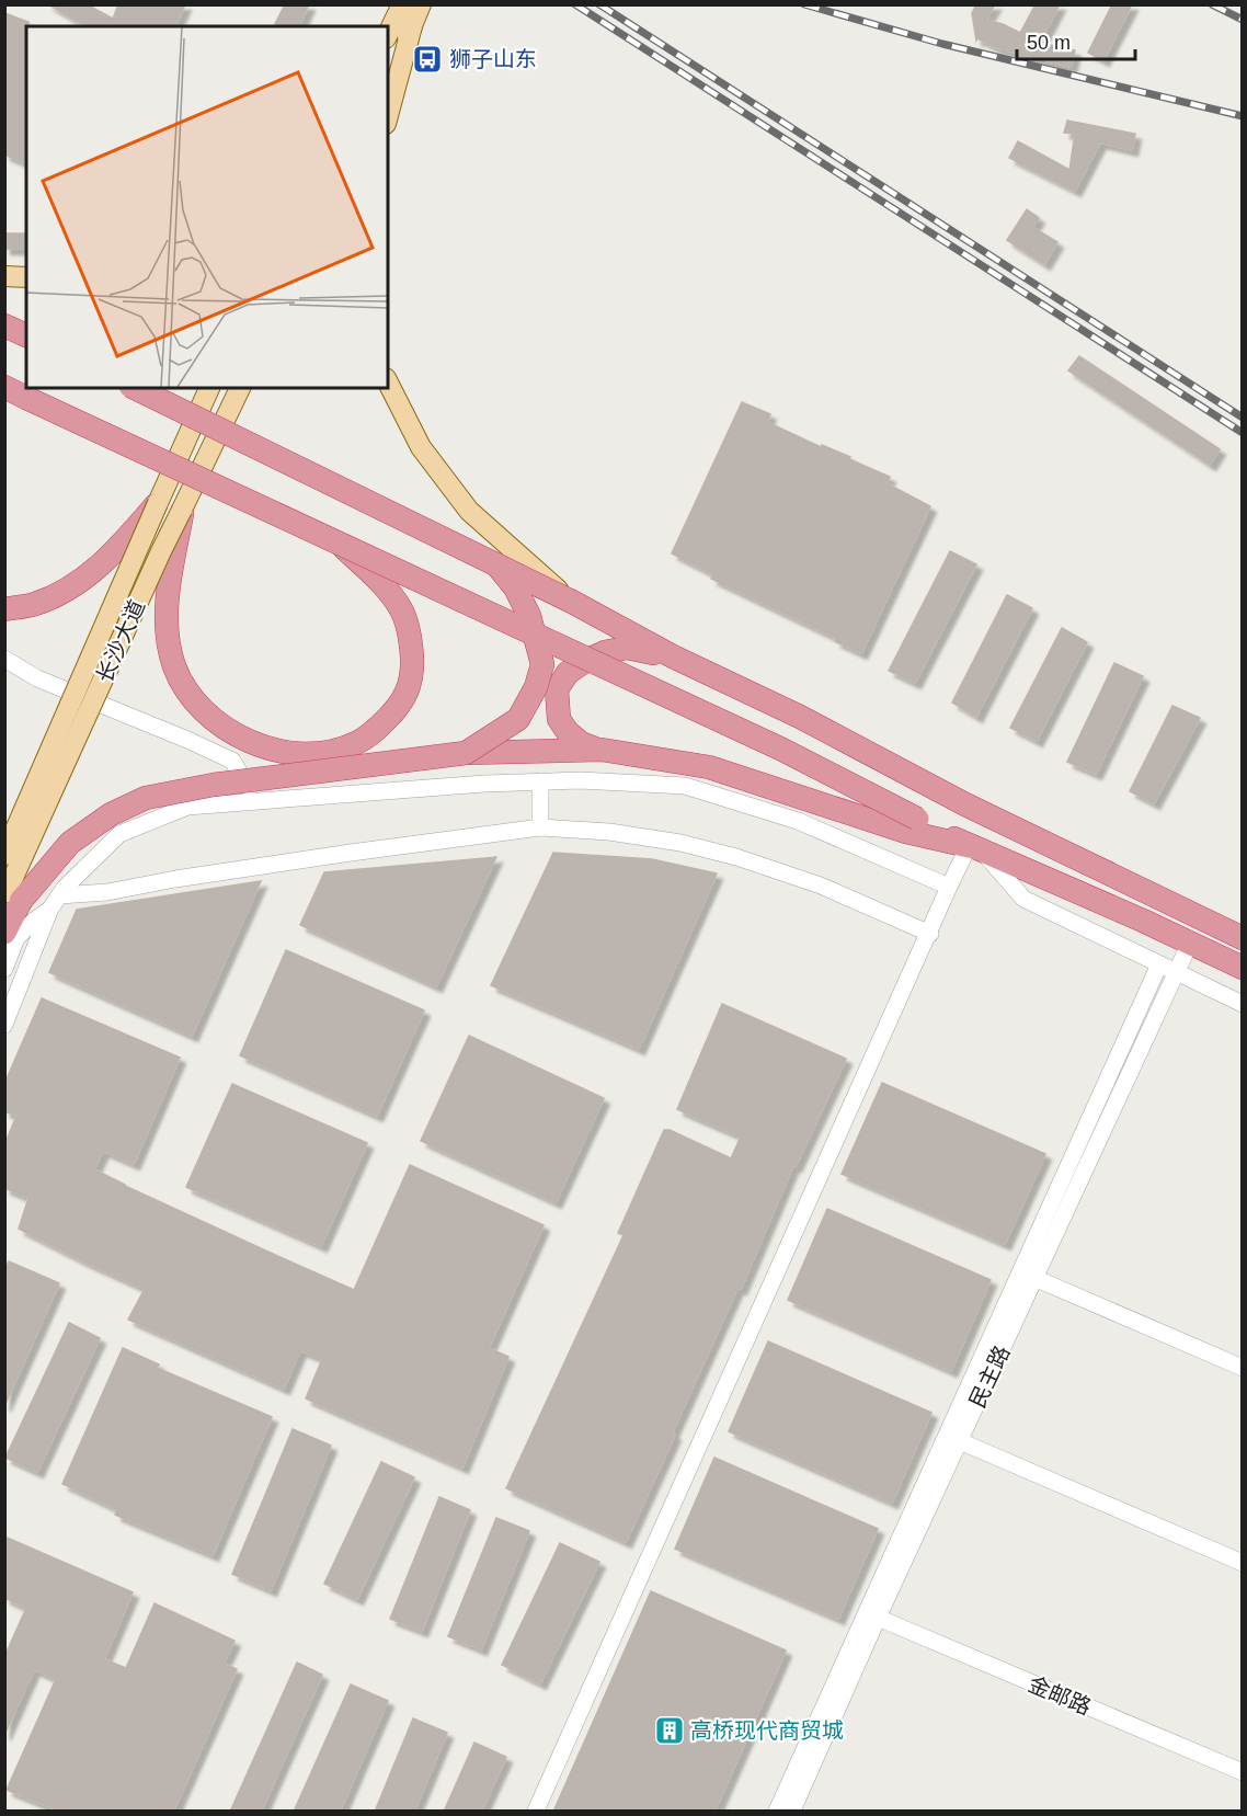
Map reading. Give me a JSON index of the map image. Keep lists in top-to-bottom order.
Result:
{
  "streets": {
    "main road": ["长沙大道"],
    "street": ["民主路", "金邮路"]
  },
  "crossings": [
    ["民主路", "金邮路"]
  ],
  "places": {
    "bus stop": ["狮子山东"],
    "building": ["高桥现代商贸城"]
  },
  "scale_bar": "50 m"
}
